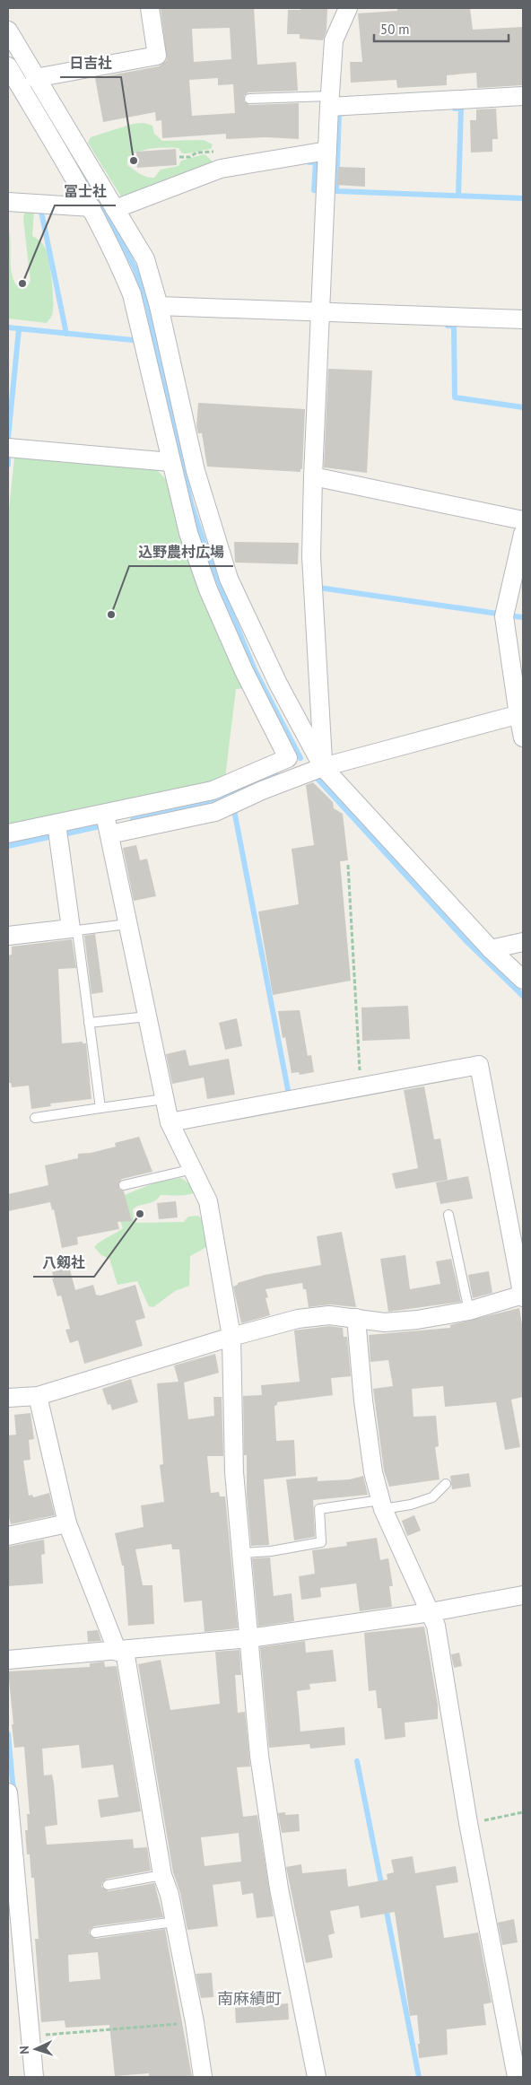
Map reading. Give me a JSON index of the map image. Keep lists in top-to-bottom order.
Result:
{
  "districts": ["南麻績町"],
  "places": [
    "日吉社",
    "冨士社",
    "込野農村広場",
    "八剱社"
  ],
  "scale_bar": "50 m",
  "north": "left"
}
